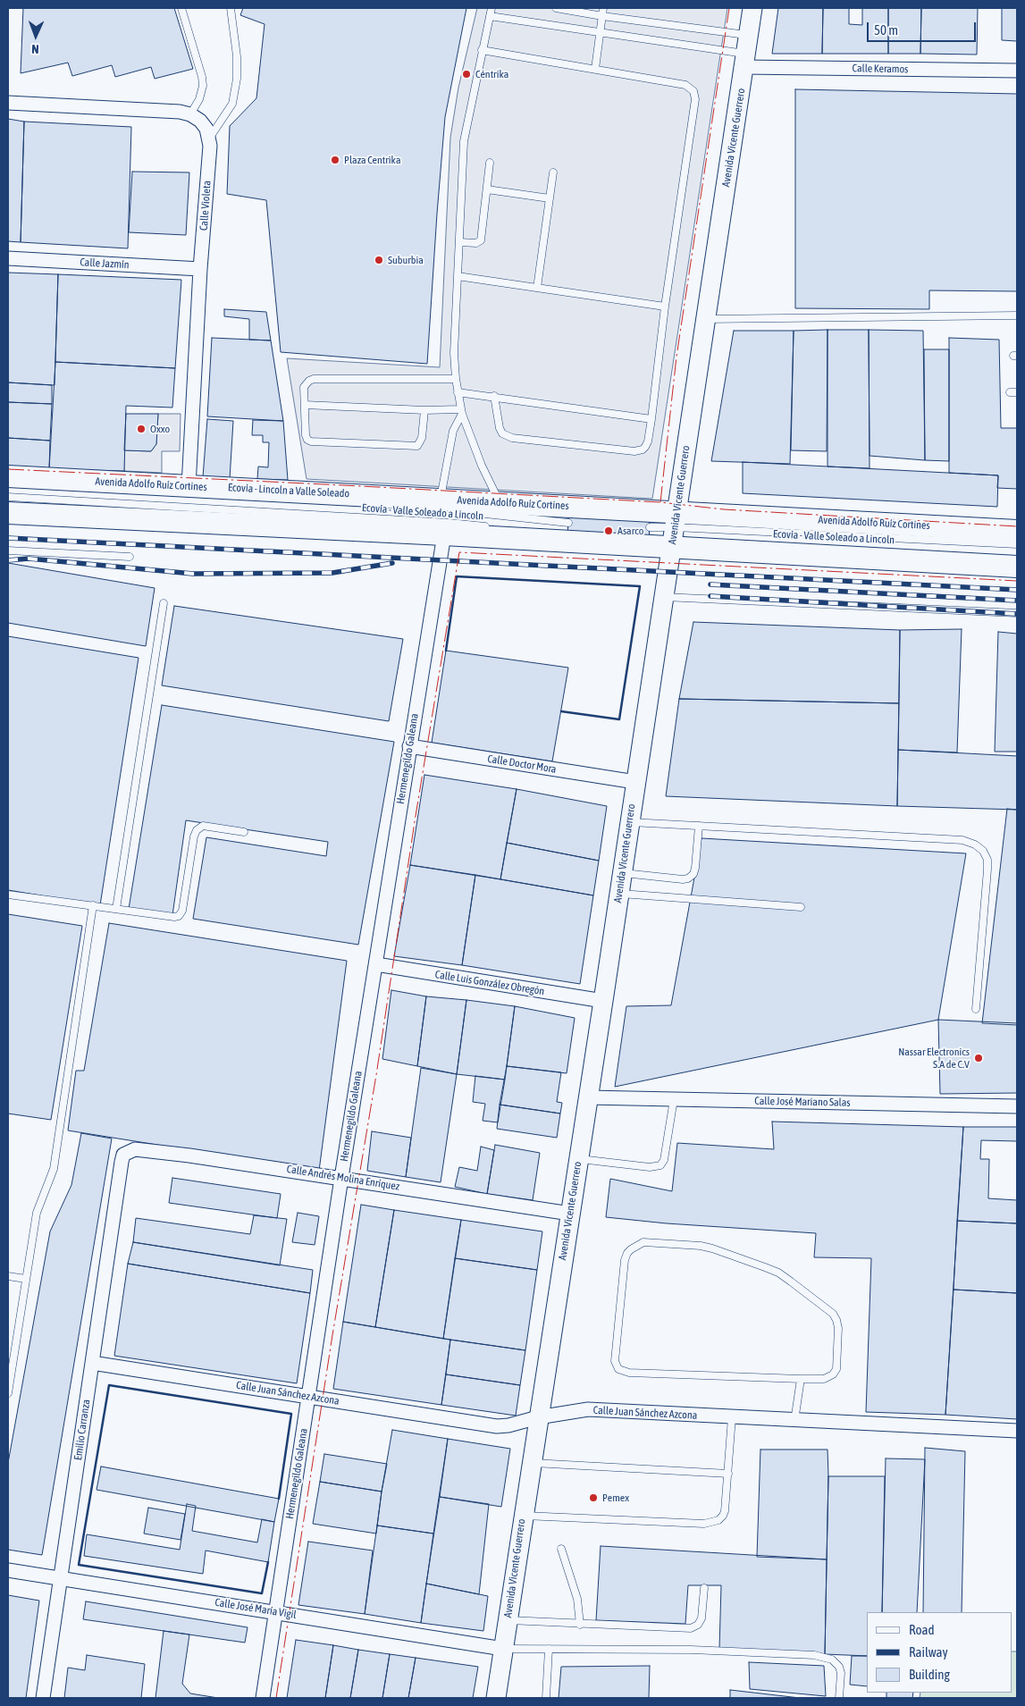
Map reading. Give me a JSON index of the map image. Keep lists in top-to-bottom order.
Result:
{
  "streets": {
    "main road": ["Avenida Vicente Guerrero", "Avenida Adolfo Ruíz Cortines"],
    "street": [
      "Calle Keramos",
      "Calle Violeta",
      "Calle Jazmín",
      "Hermenegildo Galeana",
      "Calle Doctor Mora",
      "Calle Luis González Obregón",
      "Calle José Mariano Salas",
      "Calle Andrés Molina Enríquez",
      "Calle Juan Sánchez Azcona",
      "Emilio Carranza",
      "Calle José María Vigil"
    ],
    "lane": ["Ecovía - Valle Soleado a Lincoln"]
  },
  "crossings": [
    ["Calle Keramos", "Avenida Vicente Guerrero"],
    ["Avenida Vicente Guerrero", "Avenida Adolfo Ruíz Cortines"],
    ["Avenida Vicente Guerrero", "Calle Doctor Mora"],
    ["Avenida Vicente Guerrero", "Calle Luis González Obregón"],
    ["Avenida Vicente Guerrero", "Calle José Mariano Salas"],
    ["Avenida Vicente Guerrero", "Calle Andrés Molina Enríquez"],
    ["Avenida Vicente Guerrero", "Calle Juan Sánchez Azcona"],
    ["Avenida Vicente Guerrero", "Calle José María Vigil"],
    ["Calle Violeta", "Calle Jazmín"],
    ["Calle Violeta", "Avenida Adolfo Ruíz Cortines"],
    ["Avenida Adolfo Ruíz Cortines", "Hermenegildo Galeana"],
    ["Hermenegildo Galeana", "Calle Doctor Mora"],
    ["Hermenegildo Galeana", "Calle Luis González Obregón"],
    ["Hermenegildo Galeana", "Calle Andrés Molina Enríquez"],
    ["Hermenegildo Galeana", "Calle Juan Sánchez Azcona"],
    ["Hermenegildo Galeana", "Calle José María Vigil"],
    ["Calle Andrés Molina Enríquez", "Emilio Carranza"],
    ["Calle Juan Sánchez Azcona", "Emilio Carranza"],
    ["Emilio Carranza", "Calle José María Vigil"]
  ],
  "places": [
    "Céntrika",
    "Plaza Centrika",
    "Suburbia",
    "Oxxo",
    "Asarco",
    "Nassar Electronics S.A de C.V",
    "Pemex"
  ],
  "legend": ["Road", "Railway", "Building"],
  "scale_bar": "50 m",
  "north": "bottom"
}
